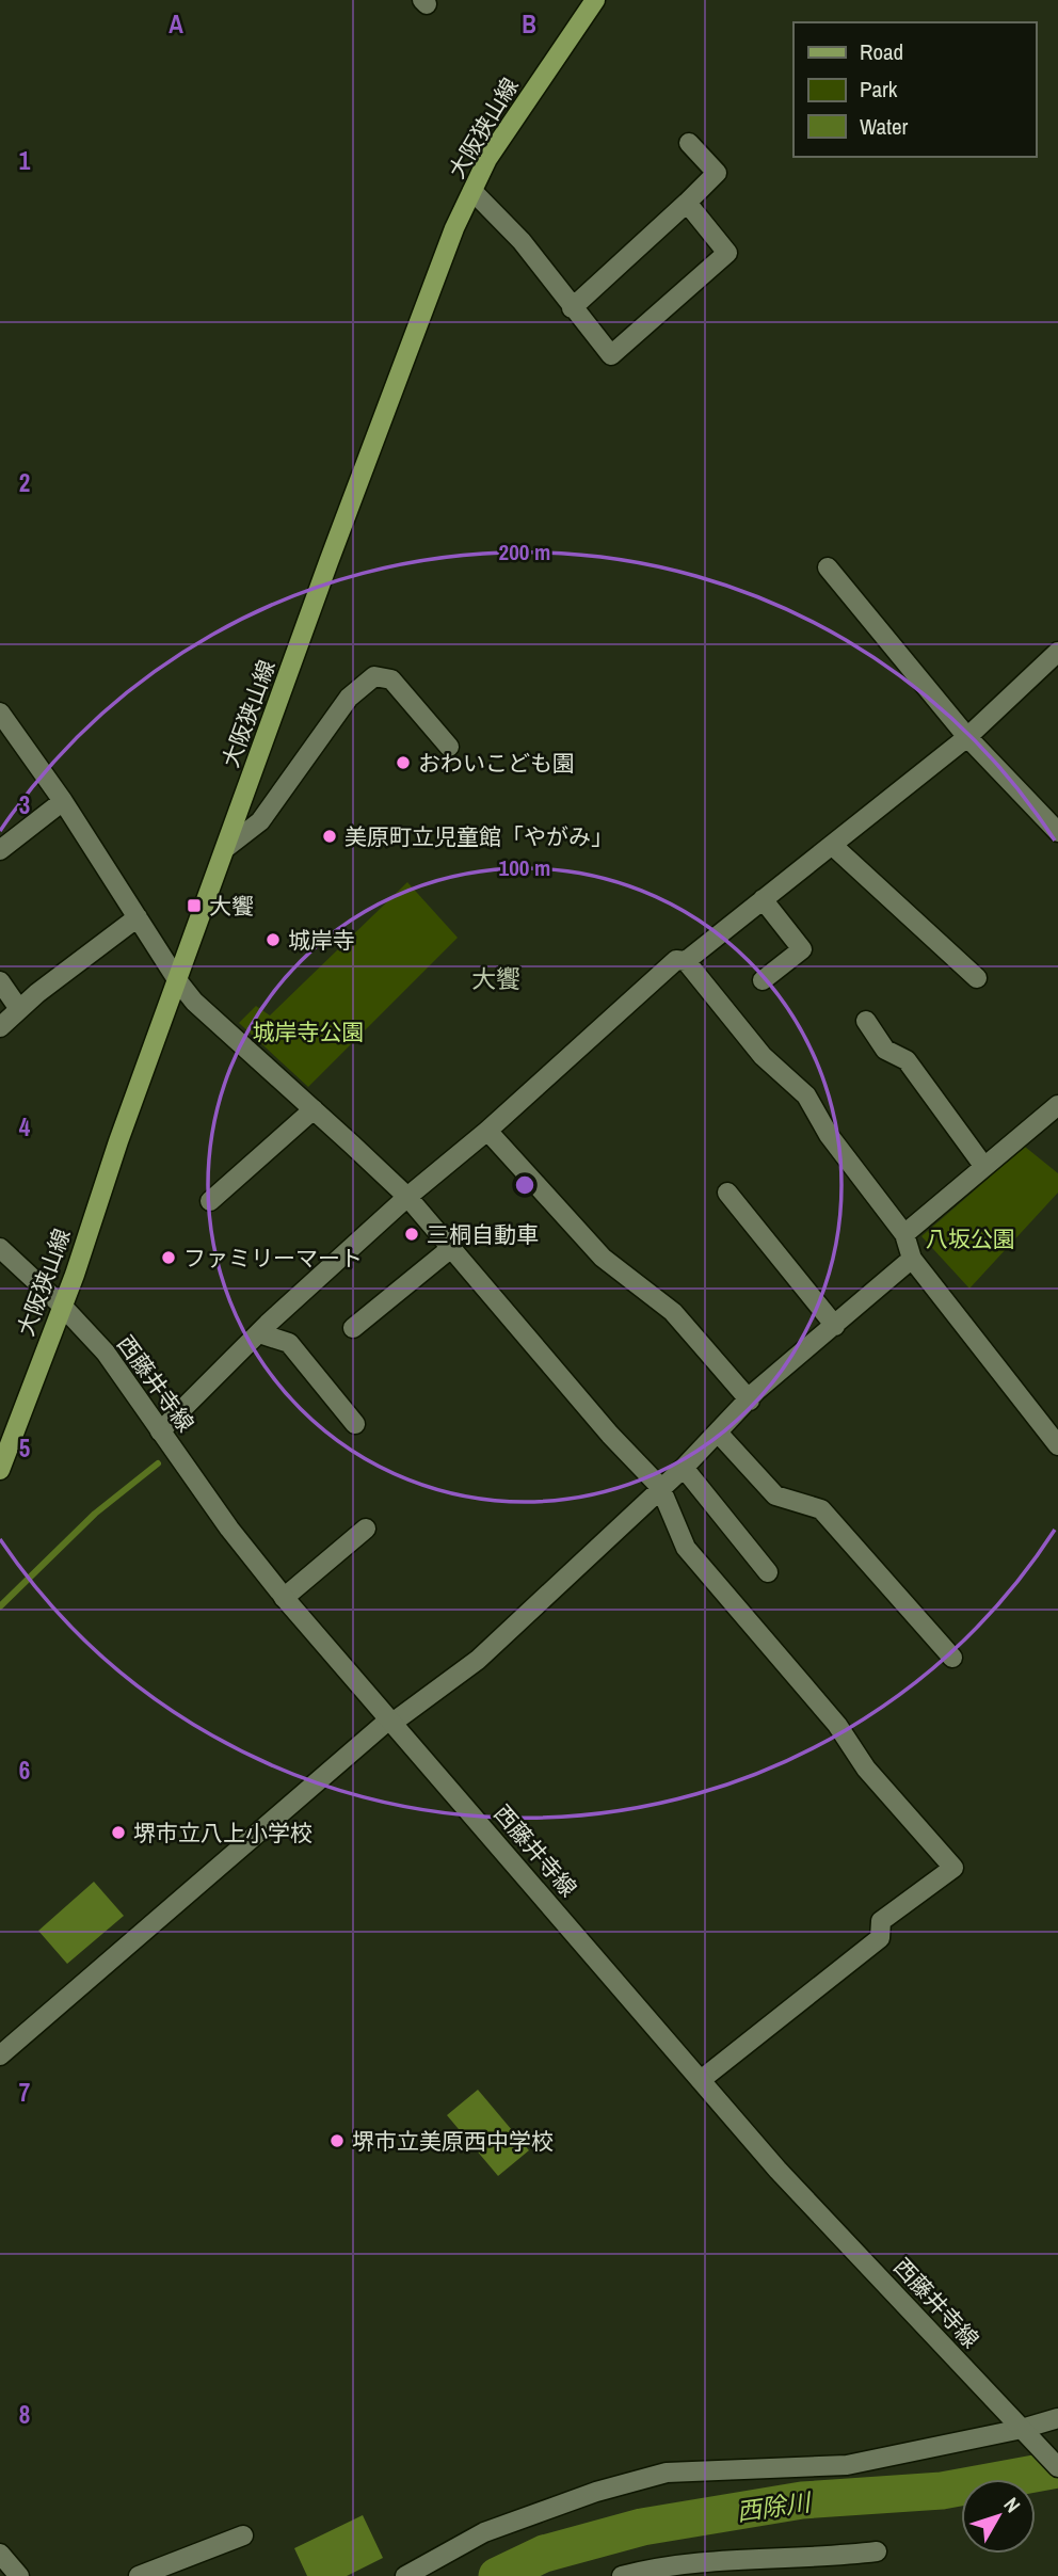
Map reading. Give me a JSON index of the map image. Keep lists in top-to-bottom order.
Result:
{
  "streets": {
    "main road": ["大阪狭山線"],
    "street": ["西藤井寺線"]
  },
  "crossings": [
    ["大阪狭山線", "西藤井寺線"]
  ],
  "districts": ["大饗"],
  "water": ["西除川"],
  "parks": ["城岸寺公園", "八坂公園"],
  "places": {
    "other": [
      "おわいこども園",
      "美原町立児童館「やがみ」",
      "城岸寺",
      "三桐自動車",
      "ファミリーマート",
      "堺市立八上小学校",
      "堺市立美原西中学校"
    ],
    "transit": ["大饗"]
  },
  "legend": ["Road", "Park", "Water"],
  "north": "top right",
  "grid": {
    "columns": ["A", "B"],
    "rows": [
      "1",
      "2",
      "3",
      "4",
      "5",
      "6",
      "7",
      "8"
    ]
  },
  "rings": ["200 m", "100 m"]
}
